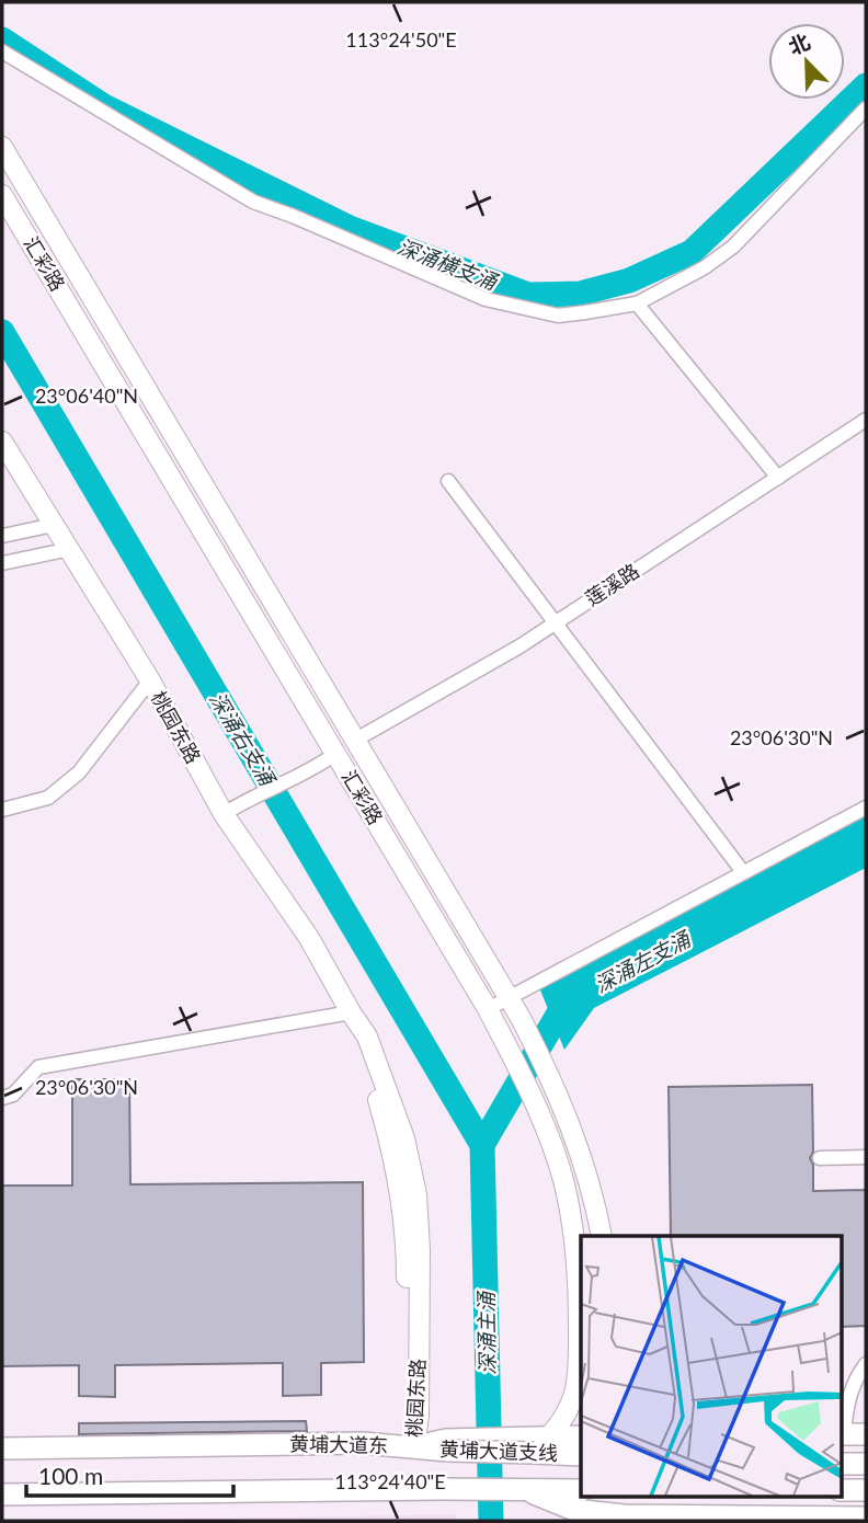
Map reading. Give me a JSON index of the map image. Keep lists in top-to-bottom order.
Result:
{
  "streets": {
    "main road": ["黄埔大道东", "黄埔大道支线"],
    "street": ["汇彩路", "莲溪路", "桃园东路"]
  },
  "crossings": [
    ["汇彩路", "莲溪路"],
    ["汇彩路", "黄埔大道支线"],
    ["桃园东路", "黄埔大道东"],
    ["桃园东路", "黄埔大道支线"],
    ["黄埔大道东", "黄埔大道支线"]
  ],
  "water": [
    "深涌横支涌",
    "深涌右支涌",
    "深涌左支涌",
    "深涌主涌"
  ],
  "scale_bar": "100 m",
  "north": "top left",
  "coordinates": [
    "113°24'50\"E",
    "23°06'40\"N",
    "23°06'30\"N",
    "113°24'40\"E"
  ]
}
